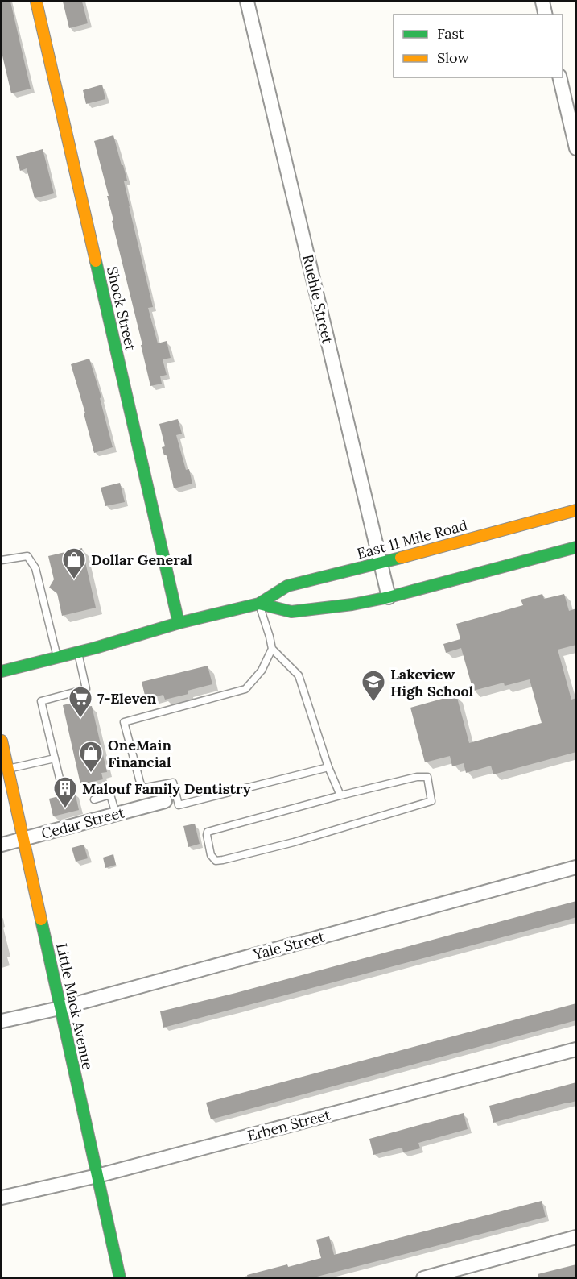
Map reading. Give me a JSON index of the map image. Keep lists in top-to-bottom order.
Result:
{
  "streets": {
    "main road": ["Shock Street", "East 11 Mile Road", "Little Mack Avenue"],
    "street": [
      "Ruehle Street",
      "Cedar Street",
      "Yale Street",
      "Erben Street"
    ]
  },
  "crossings": [
    ["Ruehle Street", "East 11 Mile Road"],
    ["Shock Street", "East 11 Mile Road"],
    ["Cedar Street", "Little Mack Avenue"],
    ["Yale Street", "Little Mack Avenue"],
    ["Little Mack Avenue", "Erben Street"]
  ],
  "places": {
    "shop": ["Dollar General", "OneMain Financial"],
    "school or university": ["Lakeview High School"],
    "supermarket": ["7-Eleven"],
    "building": ["Malouf Family Dentistry"]
  },
  "legend": ["Fast", "Slow"]
}
